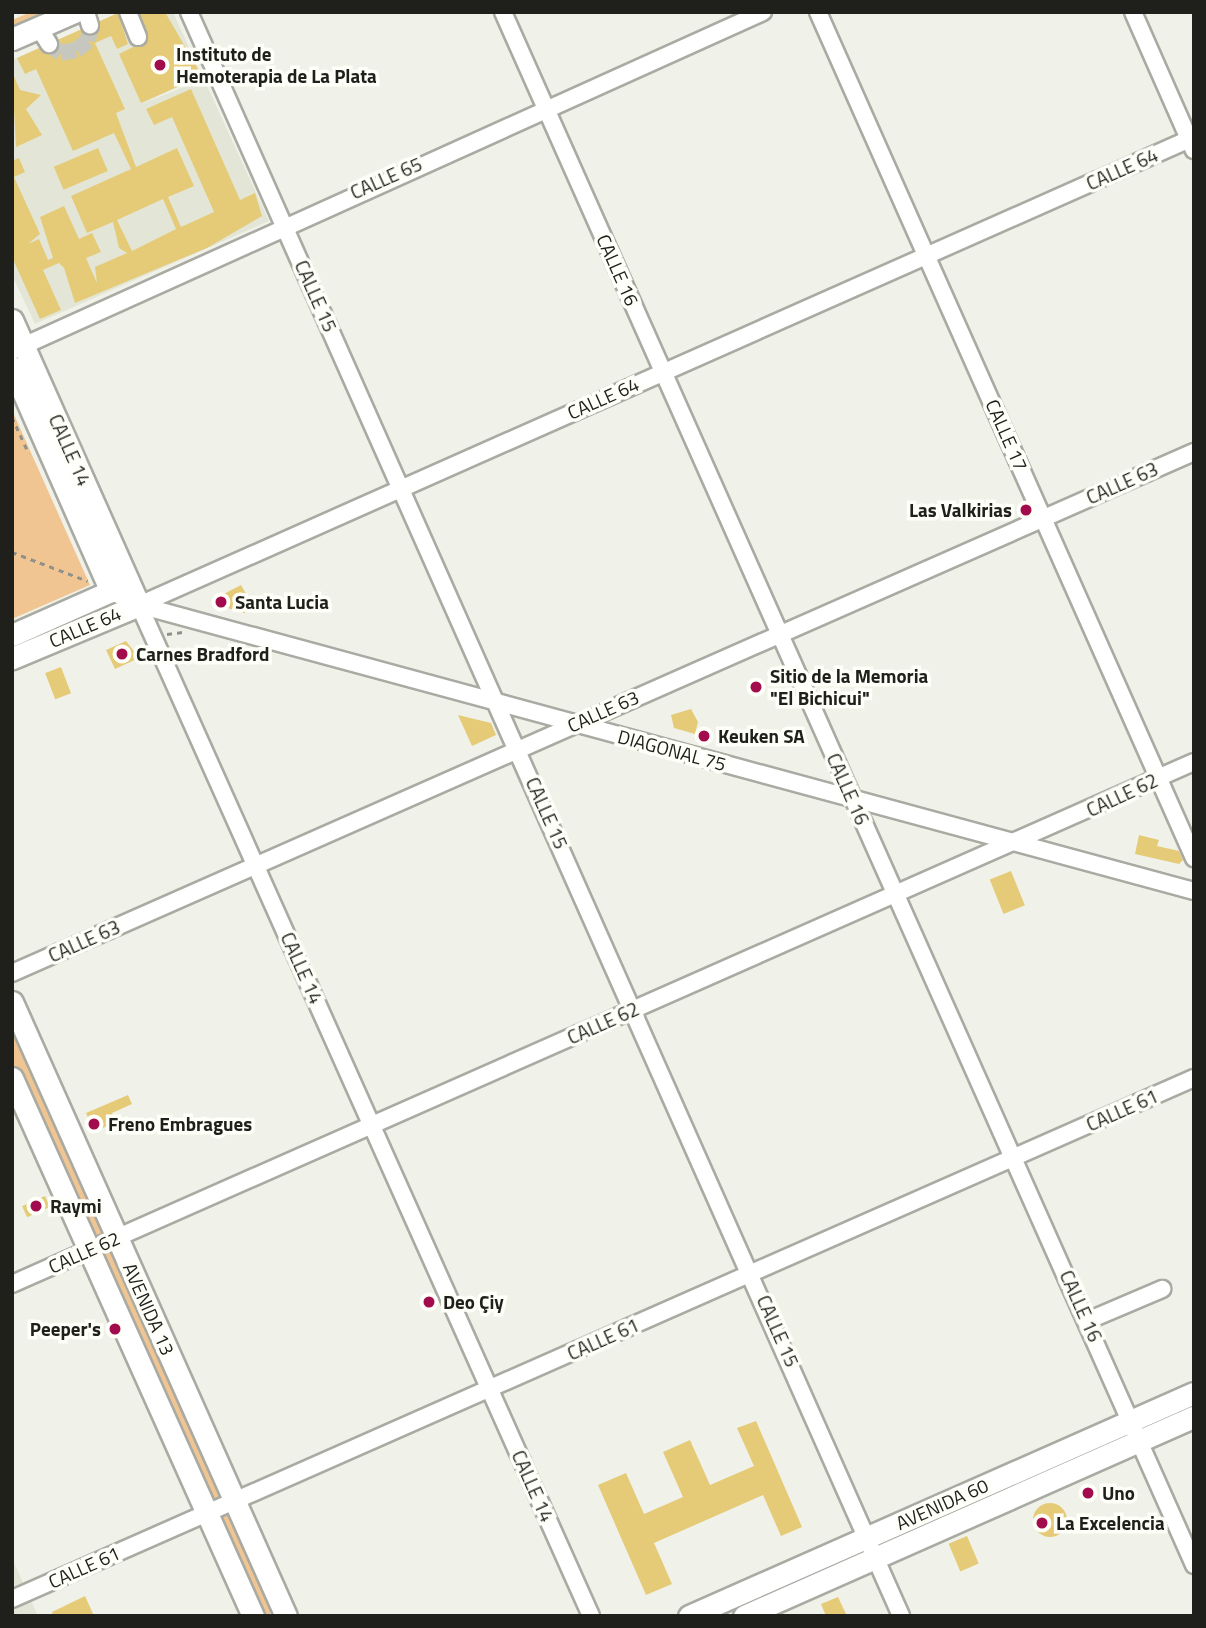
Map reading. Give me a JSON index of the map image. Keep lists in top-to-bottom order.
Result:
{
  "streets": {
    "main road": [
      "CALLE 64",
      "CALLE 14",
      "AVENIDA 13",
      "AVENIDA 60"
    ],
    "street": [
      "CALLE 65",
      "CALLE 16",
      "CALLE 15",
      "CALLE 17",
      "CALLE 63",
      "DIAGONAL 75",
      "CALLE 62",
      "CALLE 61"
    ]
  },
  "crossings": [
    ["CALLE 64", "CALLE 16"],
    ["CALLE 64", "CALLE 15"],
    ["CALLE 64", "CALLE 17"],
    ["CALLE 64", "CALLE 14"],
    ["CALLE 64", "DIAGONAL 75"],
    ["CALLE 65", "CALLE 16"],
    ["CALLE 65", "CALLE 15"],
    ["CALLE 65", "CALLE 14"],
    ["CALLE 16", "CALLE 63"],
    ["CALLE 16", "DIAGONAL 75"],
    ["CALLE 16", "CALLE 62"],
    ["CALLE 16", "CALLE 61"],
    ["CALLE 16", "AVENIDA 60"],
    ["CALLE 15", "CALLE 63"],
    ["CALLE 15", "DIAGONAL 75"],
    ["CALLE 15", "CALLE 62"],
    ["CALLE 15", "CALLE 61"],
    ["CALLE 15", "AVENIDA 60"],
    ["CALLE 17", "CALLE 63"],
    ["CALLE 17", "CALLE 62"],
    ["CALLE 14", "CALLE 63"],
    ["CALLE 14", "DIAGONAL 75"],
    ["CALLE 14", "CALLE 62"],
    ["CALLE 14", "CALLE 61"],
    ["CALLE 63", "DIAGONAL 75"],
    ["DIAGONAL 75", "CALLE 62"],
    ["CALLE 62", "AVENIDA 13"],
    ["CALLE 61", "AVENIDA 13"]
  ],
  "places": [
    "Instituto de Hemoterapia de La Plata",
    "Las Valkirias",
    "Santa Lucia",
    "Carnes Bradford",
    "Sitio de la Memoria \"El Bichicui\"",
    "Keuken SA",
    "Freno Embragues",
    "Raymi",
    "Deo Çiy",
    "Peeper's",
    "Uno",
    "La Excelencia"
  ]
}
